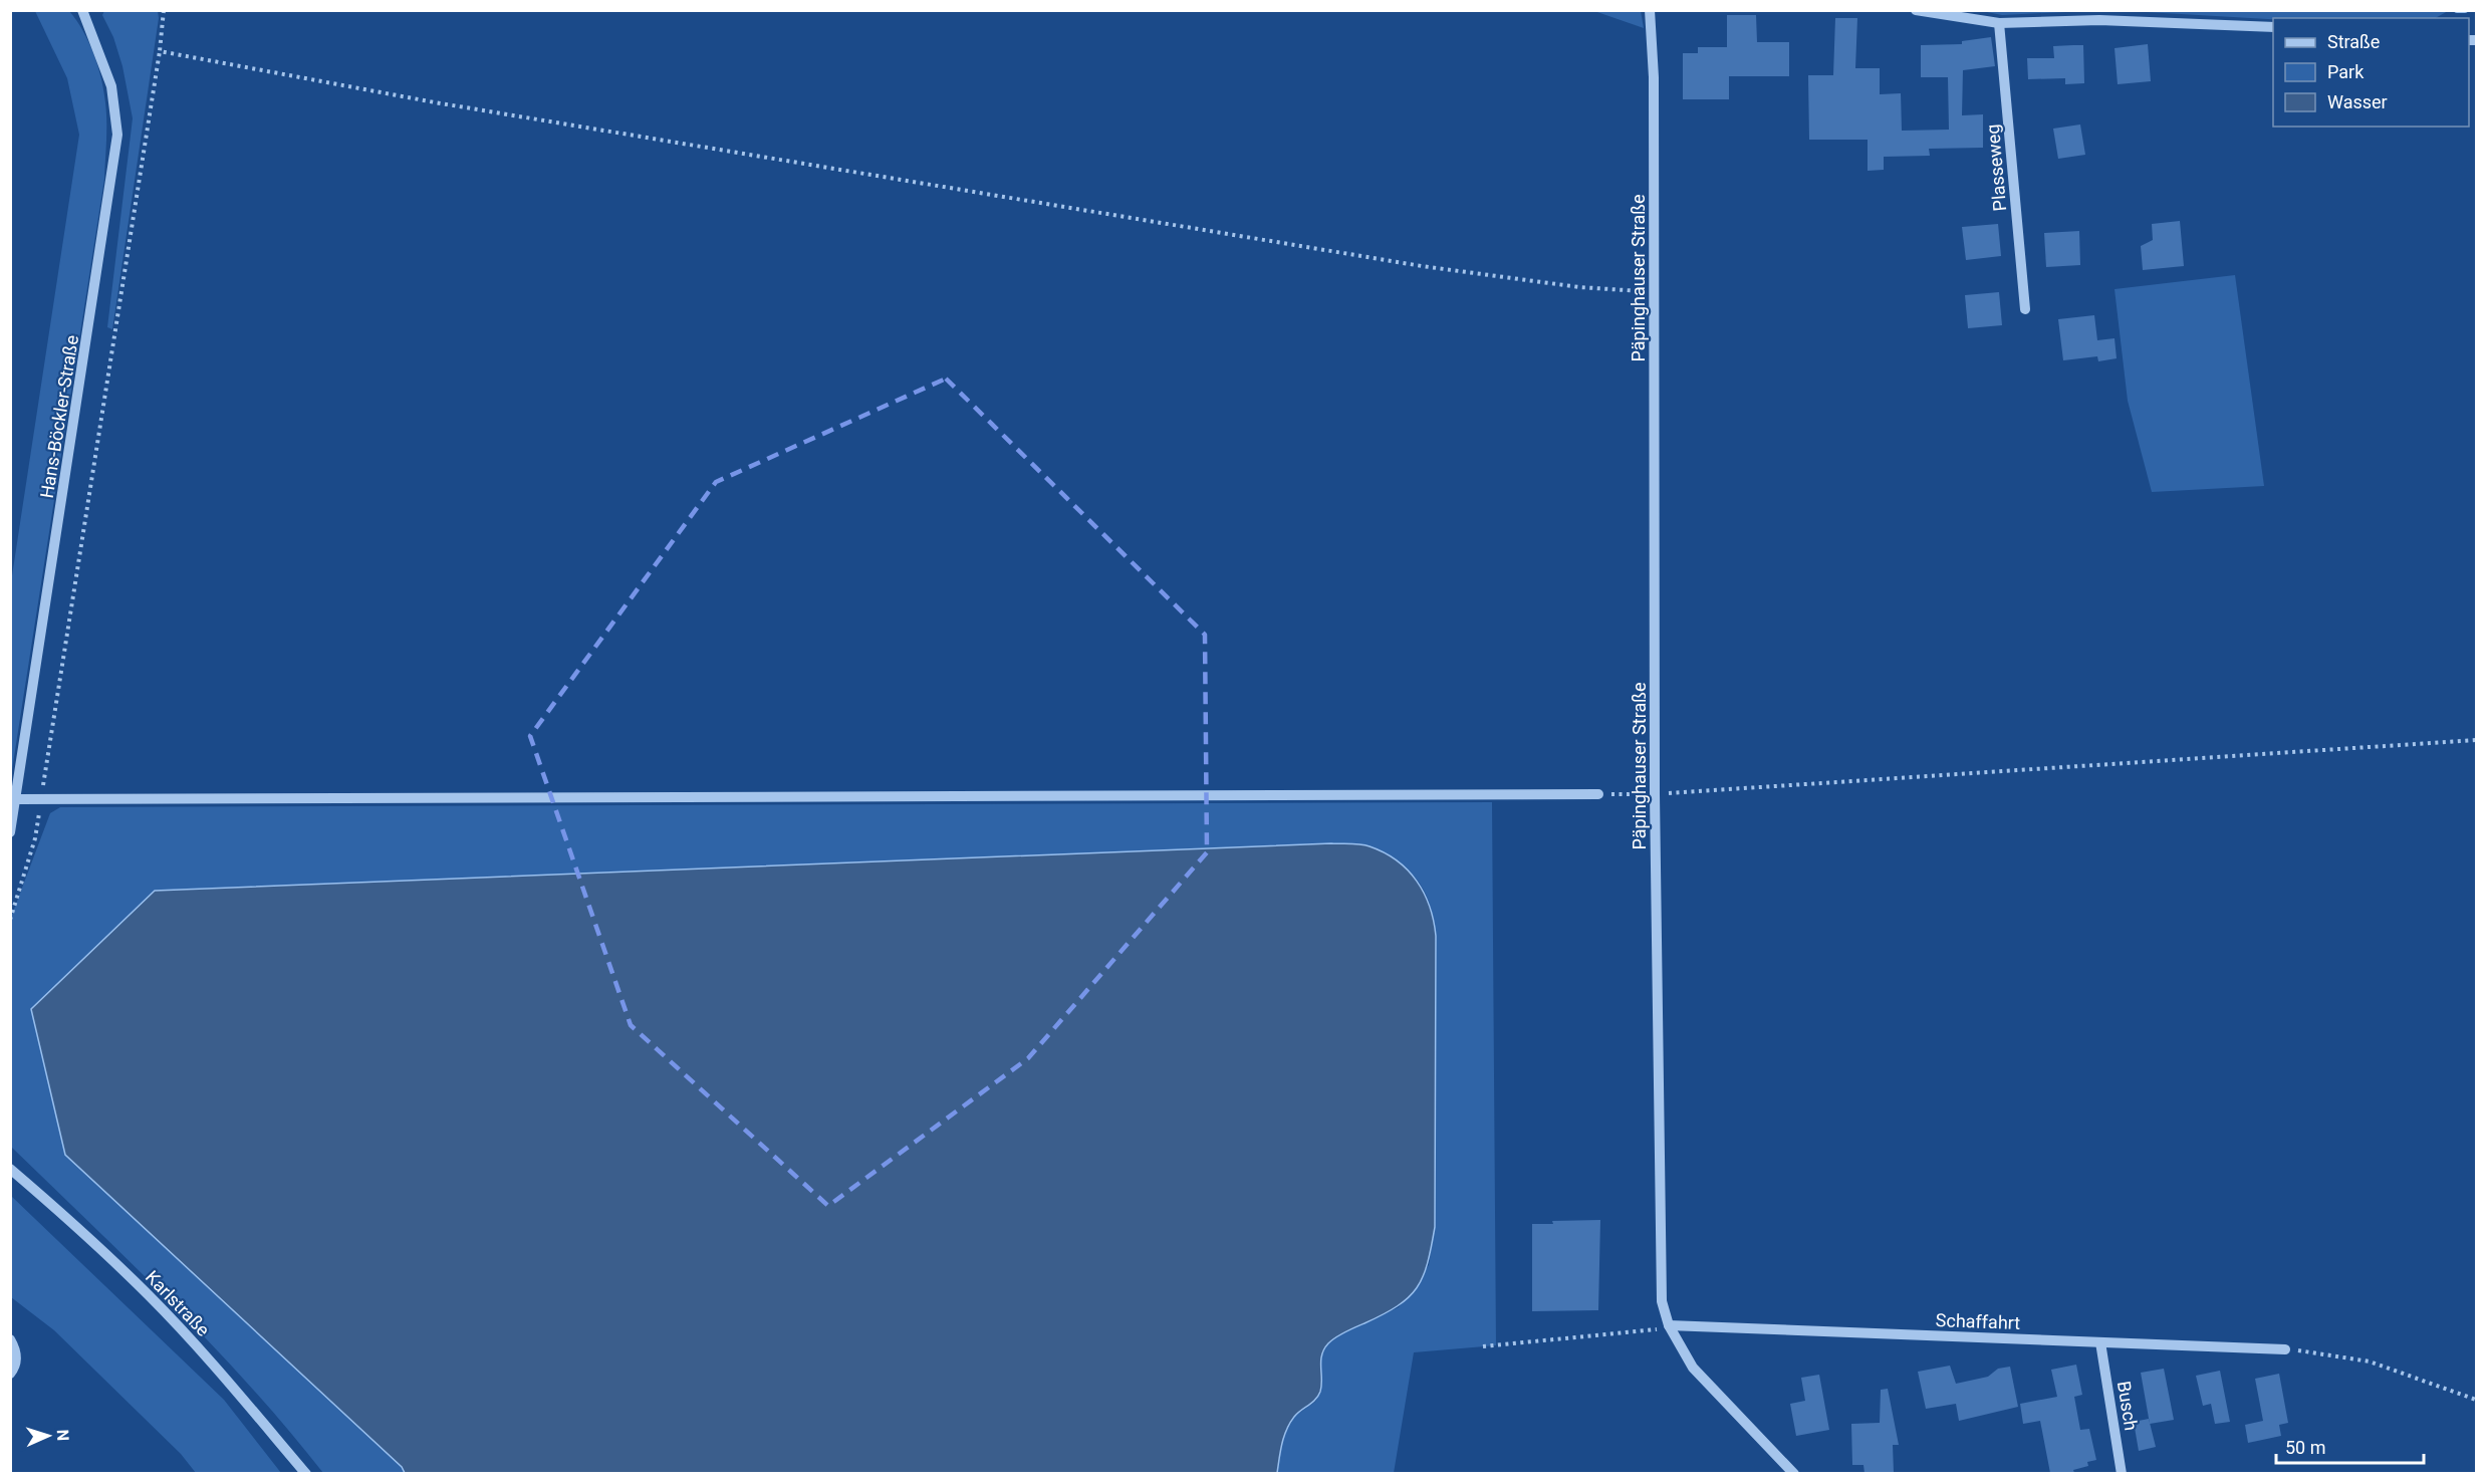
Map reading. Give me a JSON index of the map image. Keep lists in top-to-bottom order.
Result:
{
  "streets": {
    "street": [
      "Plasseweg",
      "Päpinghauser Straße",
      "Hans-Böckler-Straße",
      "Karlstraße",
      "Schaffahrt",
      "Busch"
    ]
  },
  "crossings": [
    ["Päpinghauser Straße", "Schaffahrt"],
    ["Schaffahrt", "Busch"]
  ],
  "legend": ["Straße", "Park", "Wasser"],
  "scale_bar": "50 m",
  "north": "right"
}
